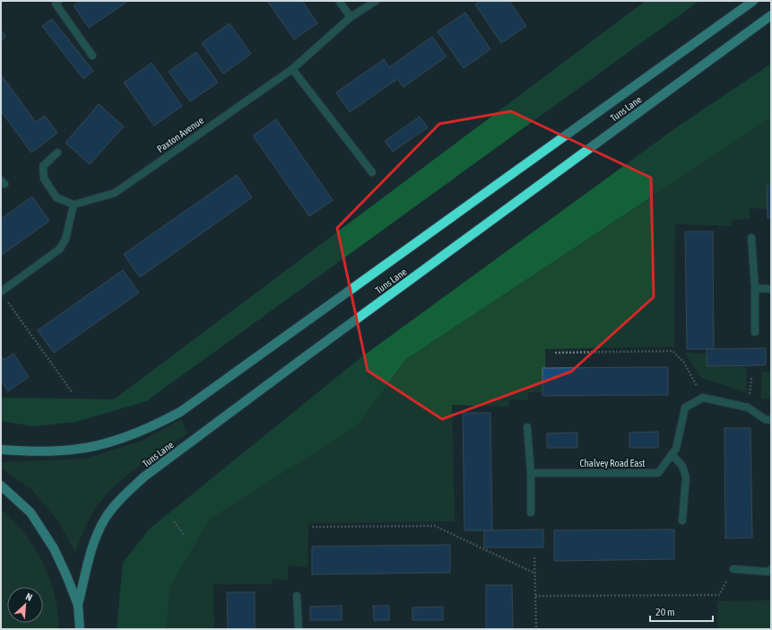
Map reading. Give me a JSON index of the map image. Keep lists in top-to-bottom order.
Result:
{
  "streets": {
    "main road": ["Tuns Lane"],
    "street": ["Paxton Avenue", "Chalvey Road East"]
  },
  "scale_bar": "20 m",
  "north": "top right"
}
